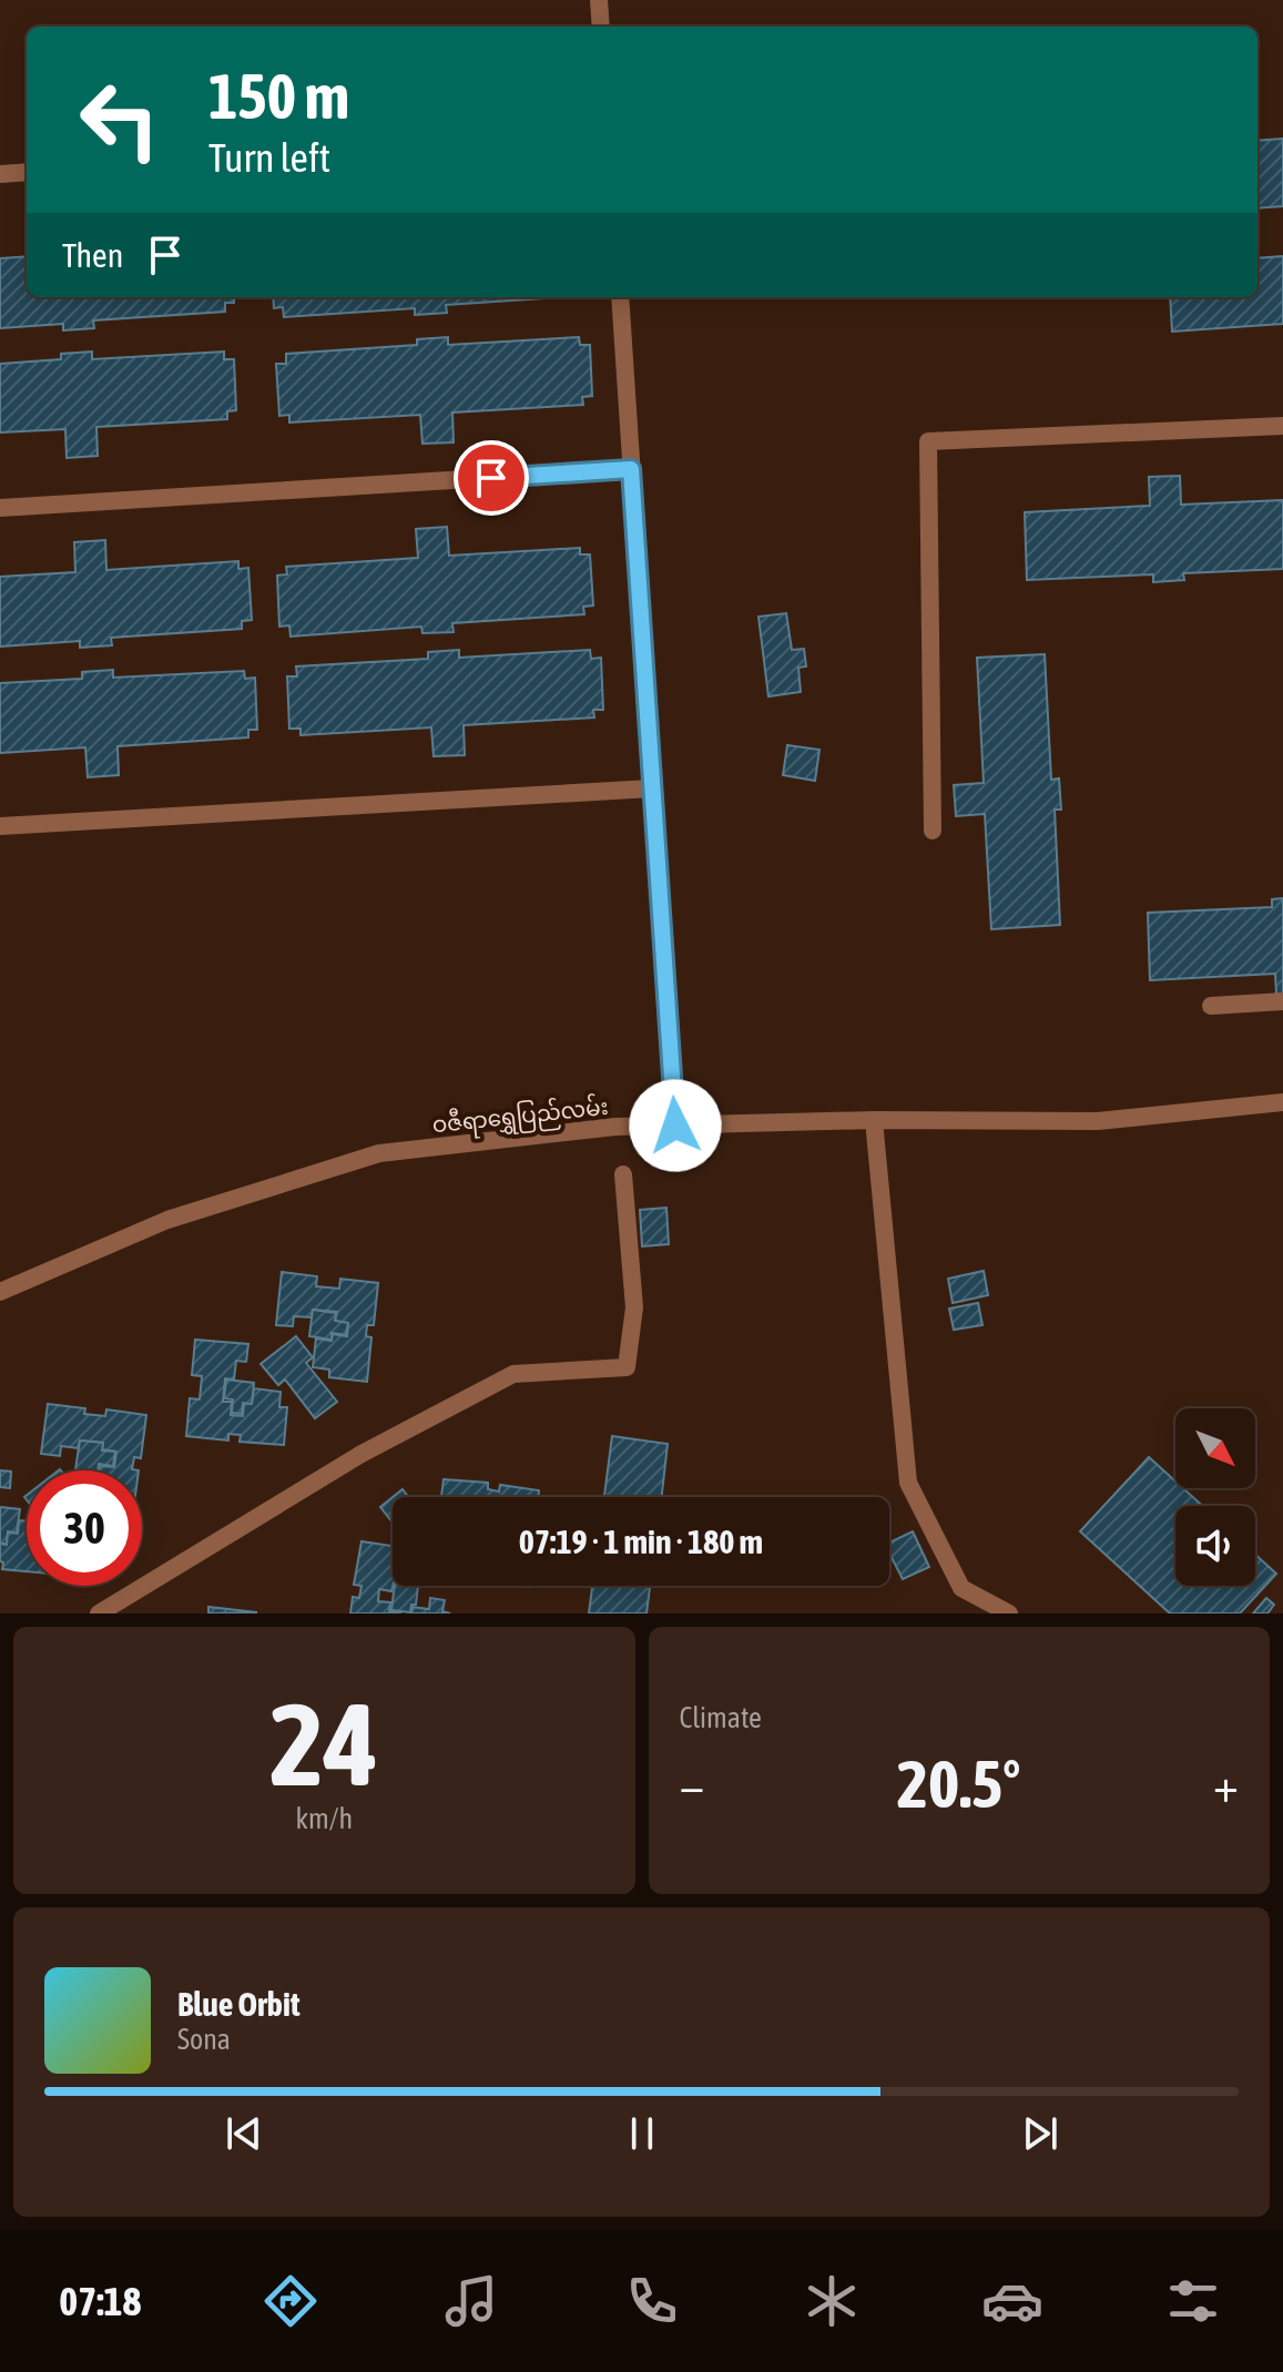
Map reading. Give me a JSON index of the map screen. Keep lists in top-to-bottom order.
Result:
{
  "streets": {
    "street": ["ဝဇီရာရွှေပြည်လမ်း"]
  },
  "north": "bottom right",
  "page": {
    "turn": ["150 m", "Turn left"],
    "then": "Then",
    "limit": "30",
    "trip": "07:19 · 1 min · 180 m",
    "tile": [
      ["24", "km/h"],
      "Climate"
    ],
    "heat": ["−", "20.5°", "+"],
    "song": ["Blue Orbit", "Sona"],
    "tabs": "07:18"
  }
}
